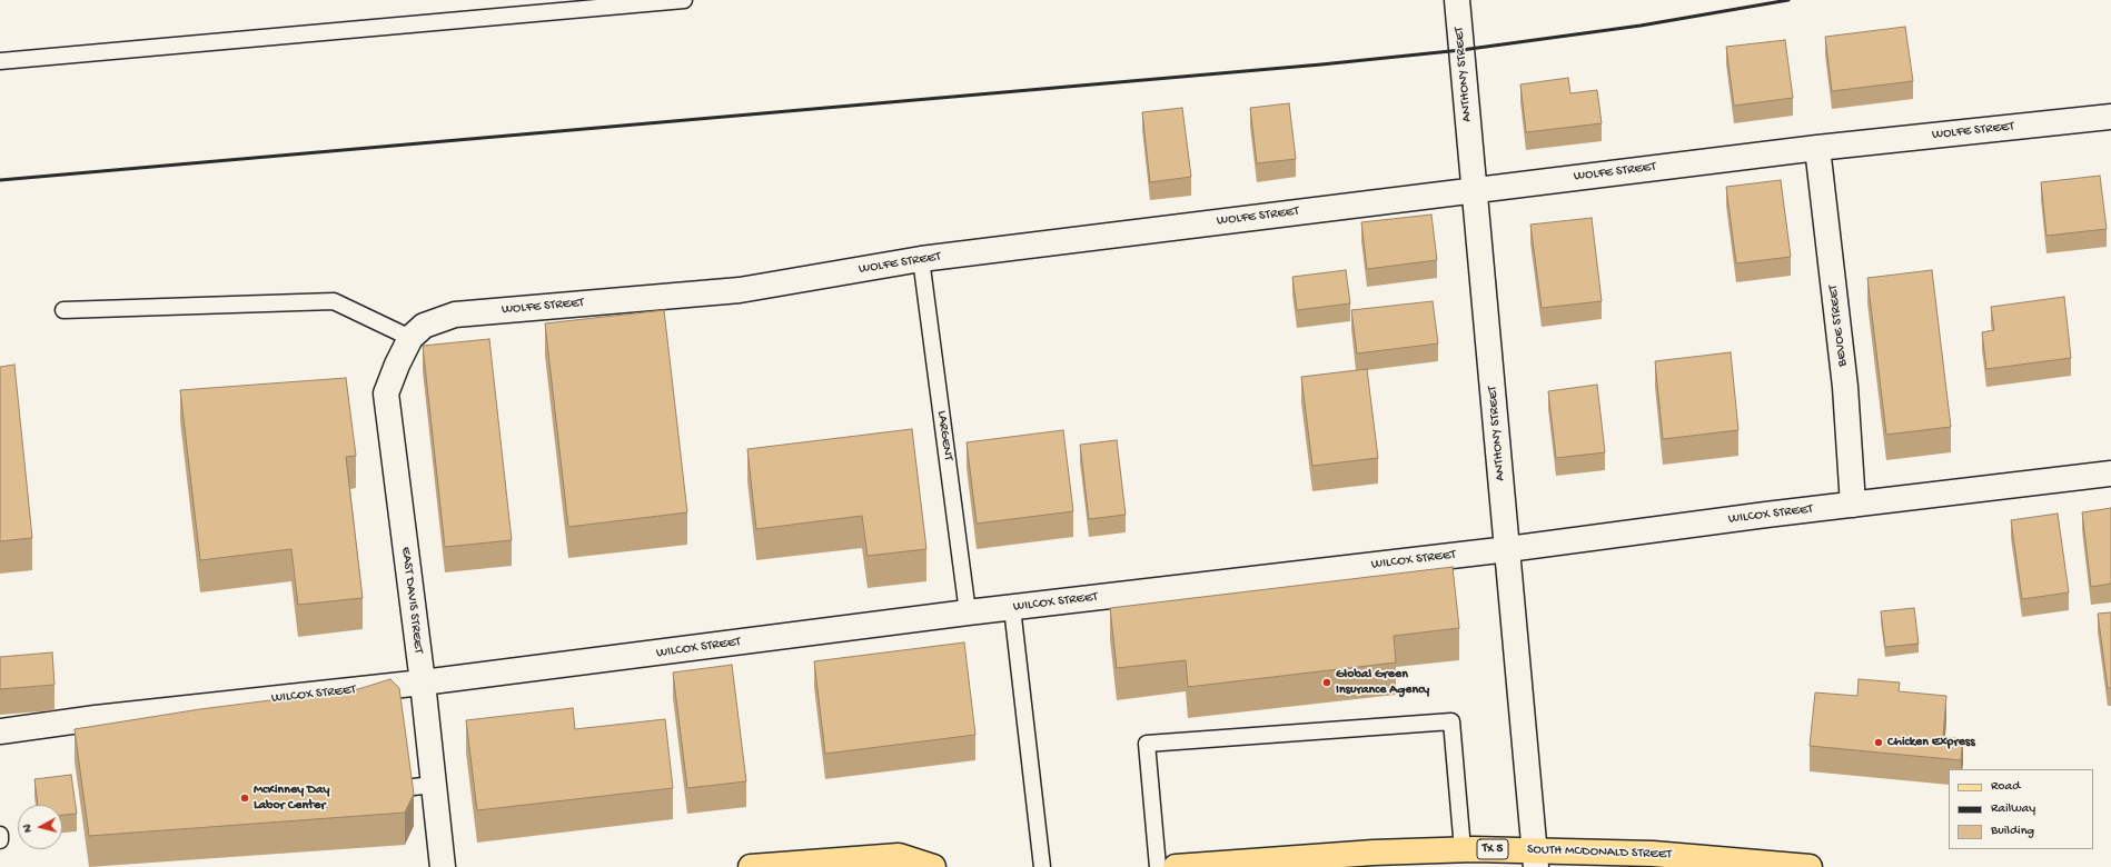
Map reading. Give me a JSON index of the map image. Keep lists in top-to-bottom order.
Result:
{
  "streets": {
    "main road": ["TX 5", "SOUTH MCDONALD STREET"],
    "street": [
      "ANTHONY STREET",
      "WOLFE STREET",
      "BEVOE STREET",
      "WILCOX STREET",
      "EAST DAVIS STREET"
    ],
    "lane": ["LARGENT"]
  },
  "crossings": [
    ["ANTHONY STREET", "WOLFE STREET"],
    ["ANTHONY STREET", "WILCOX STREET"],
    ["ANTHONY STREET", "SOUTH MCDONALD STREET"],
    ["WOLFE STREET", "BEVOE STREET"],
    ["WOLFE STREET", "LARGENT"],
    ["WOLFE STREET", "EAST DAVIS STREET"],
    ["BEVOE STREET", "WILCOX STREET"],
    ["LARGENT", "WILCOX STREET"],
    ["WILCOX STREET", "EAST DAVIS STREET"]
  ],
  "places": ["Global Green Insurance Agency", "Chicken Express", "McKinney Day Labor Center"],
  "legend": ["Road", "Railway", "Building"],
  "north": "left"
}
